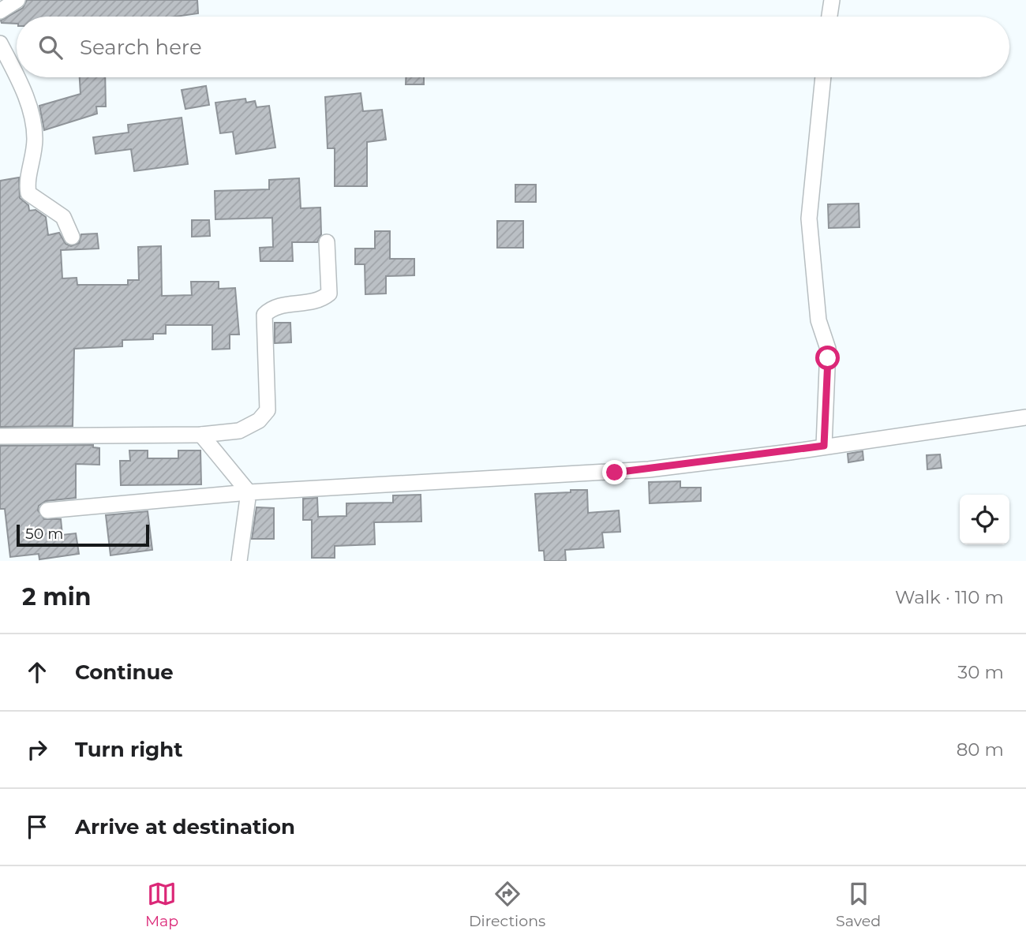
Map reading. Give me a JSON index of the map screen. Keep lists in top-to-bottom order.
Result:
{
  "scale_bar": "50 m",
  "page": {
    "search": "Search here",
    "scale": "50 m",
    "heading": ["2 min", "Walk · 110 m"],
    "list": [
      ["Continue", "30 m"],
      ["Turn right", "80 m"],
      "Arrive at destination"
    ],
    "nav": ["Map", "Directions", "Saved"]
  }
}
